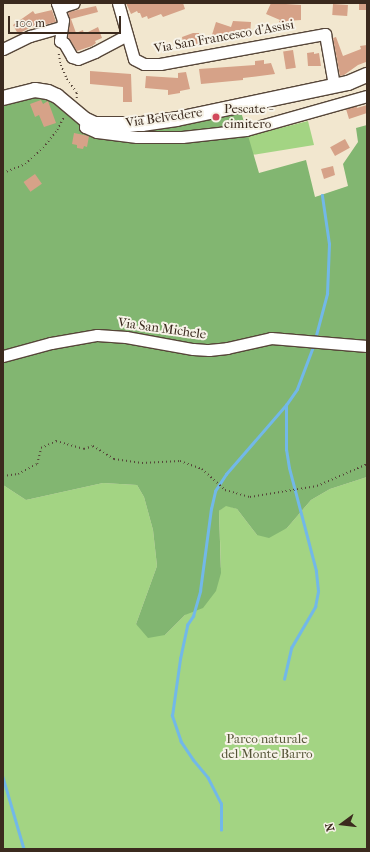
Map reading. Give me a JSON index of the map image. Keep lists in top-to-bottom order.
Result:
{
  "streets": {
    "main road": ["Via Belvedere"],
    "street": ["Via San Francesco d'Assisi", "Via San Michele"]
  },
  "crossings": [
    ["Via San Francesco d'Assisi", "Via Belvedere"]
  ],
  "parks": ["Parco naturale del Monte Barro"],
  "places": ["Pescate - cimitero"],
  "scale_bar": "100 m",
  "north": "left"
}
